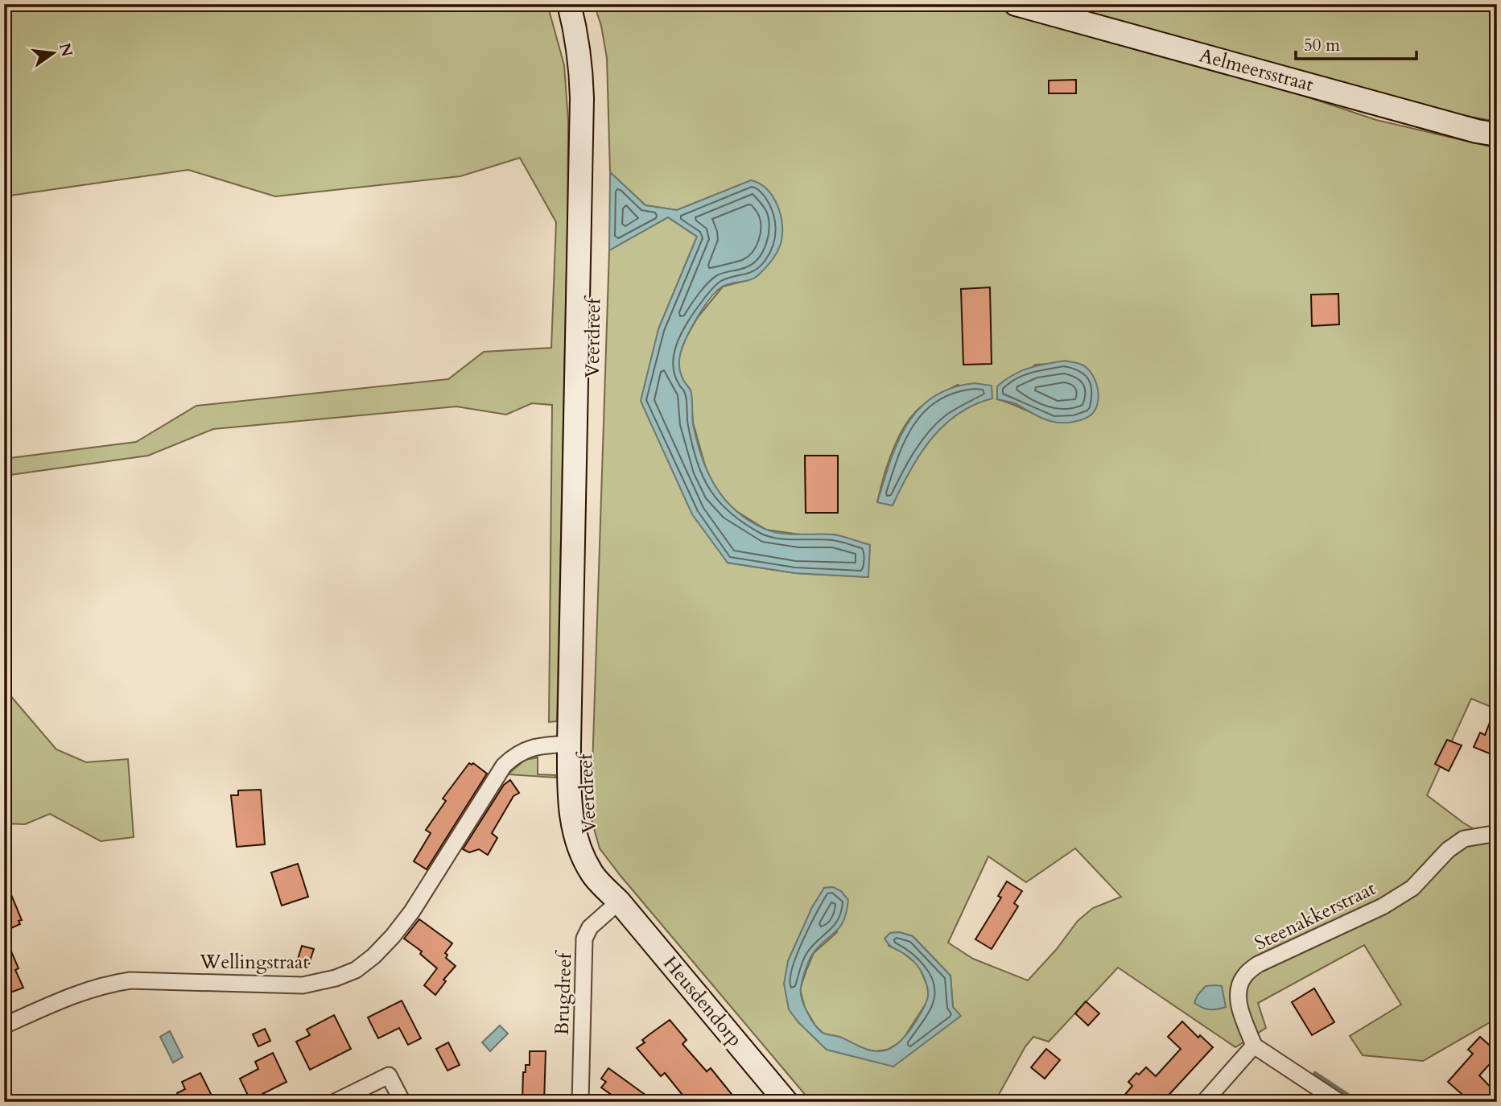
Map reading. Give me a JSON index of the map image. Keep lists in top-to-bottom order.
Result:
{
  "streets": {
    "main road": ["Aelmeersstraat", "Veerdreef", "Heusdendorp"],
    "street": ["Steenakkerstraat", "Wellingstraat", "Brugdreef"]
  },
  "crossings": [
    ["Veerdreef", "Wellingstraat"],
    ["Veerdreef", "Brugdreef"],
    ["Veerdreef", "Heusdendorp"],
    ["Brugdreef", "Heusdendorp"]
  ],
  "scale_bar": "50 m",
  "north": "right"
}
